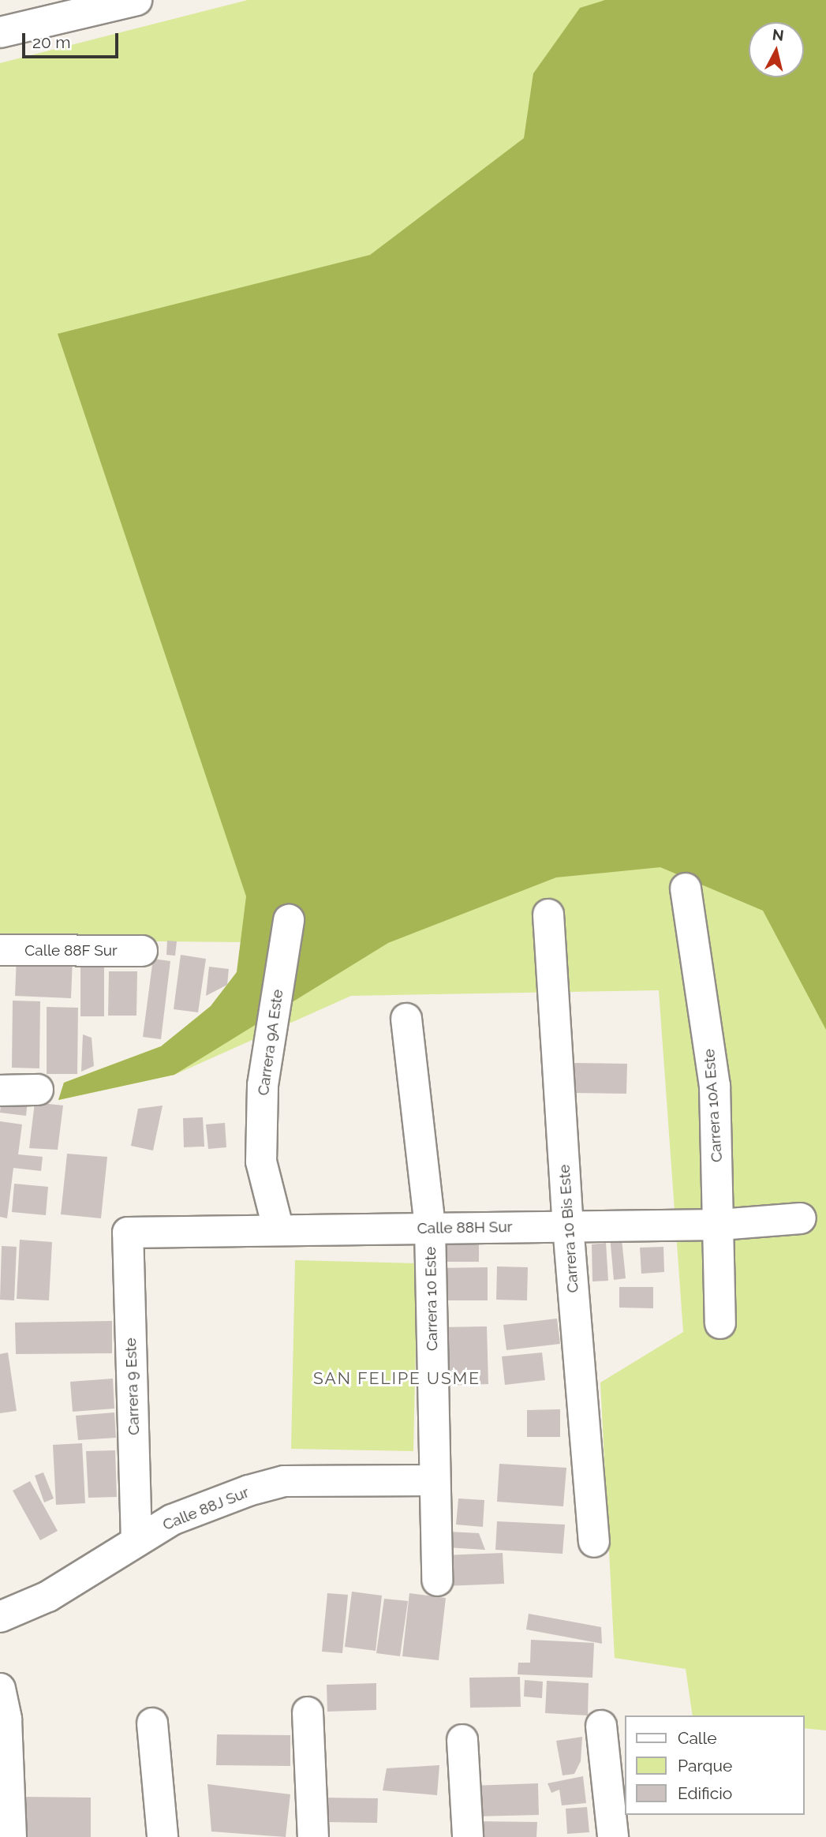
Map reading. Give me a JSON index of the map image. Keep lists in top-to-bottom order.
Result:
{
  "streets": {
    "street": [
      "Calle 88F Sur",
      "Carrera 9A Este",
      "Carrera 10A Este",
      "Calle 88H Sur",
      "Carrera 10 Bis Este",
      "Carrera 10 Este",
      "Carrera 9 Este",
      "Calle 88J Sur"
    ]
  },
  "crossings": [
    ["Carrera 9A Este", "Calle 88H Sur"],
    ["Carrera 10A Este", "Calle 88H Sur"],
    ["Calle 88H Sur", "Carrera 10 Bis Este"],
    ["Calle 88H Sur", "Carrera 10 Este"],
    ["Calle 88H Sur", "Carrera 9 Este"],
    ["Carrera 10 Este", "Calle 88J Sur"],
    ["Carrera 9 Este", "Calle 88J Sur"]
  ],
  "districts": ["SAN FELIPE USME"],
  "legend": ["Calle", "Parque", "Edificio"],
  "scale_bar": "20 m",
  "north": "top"
}
